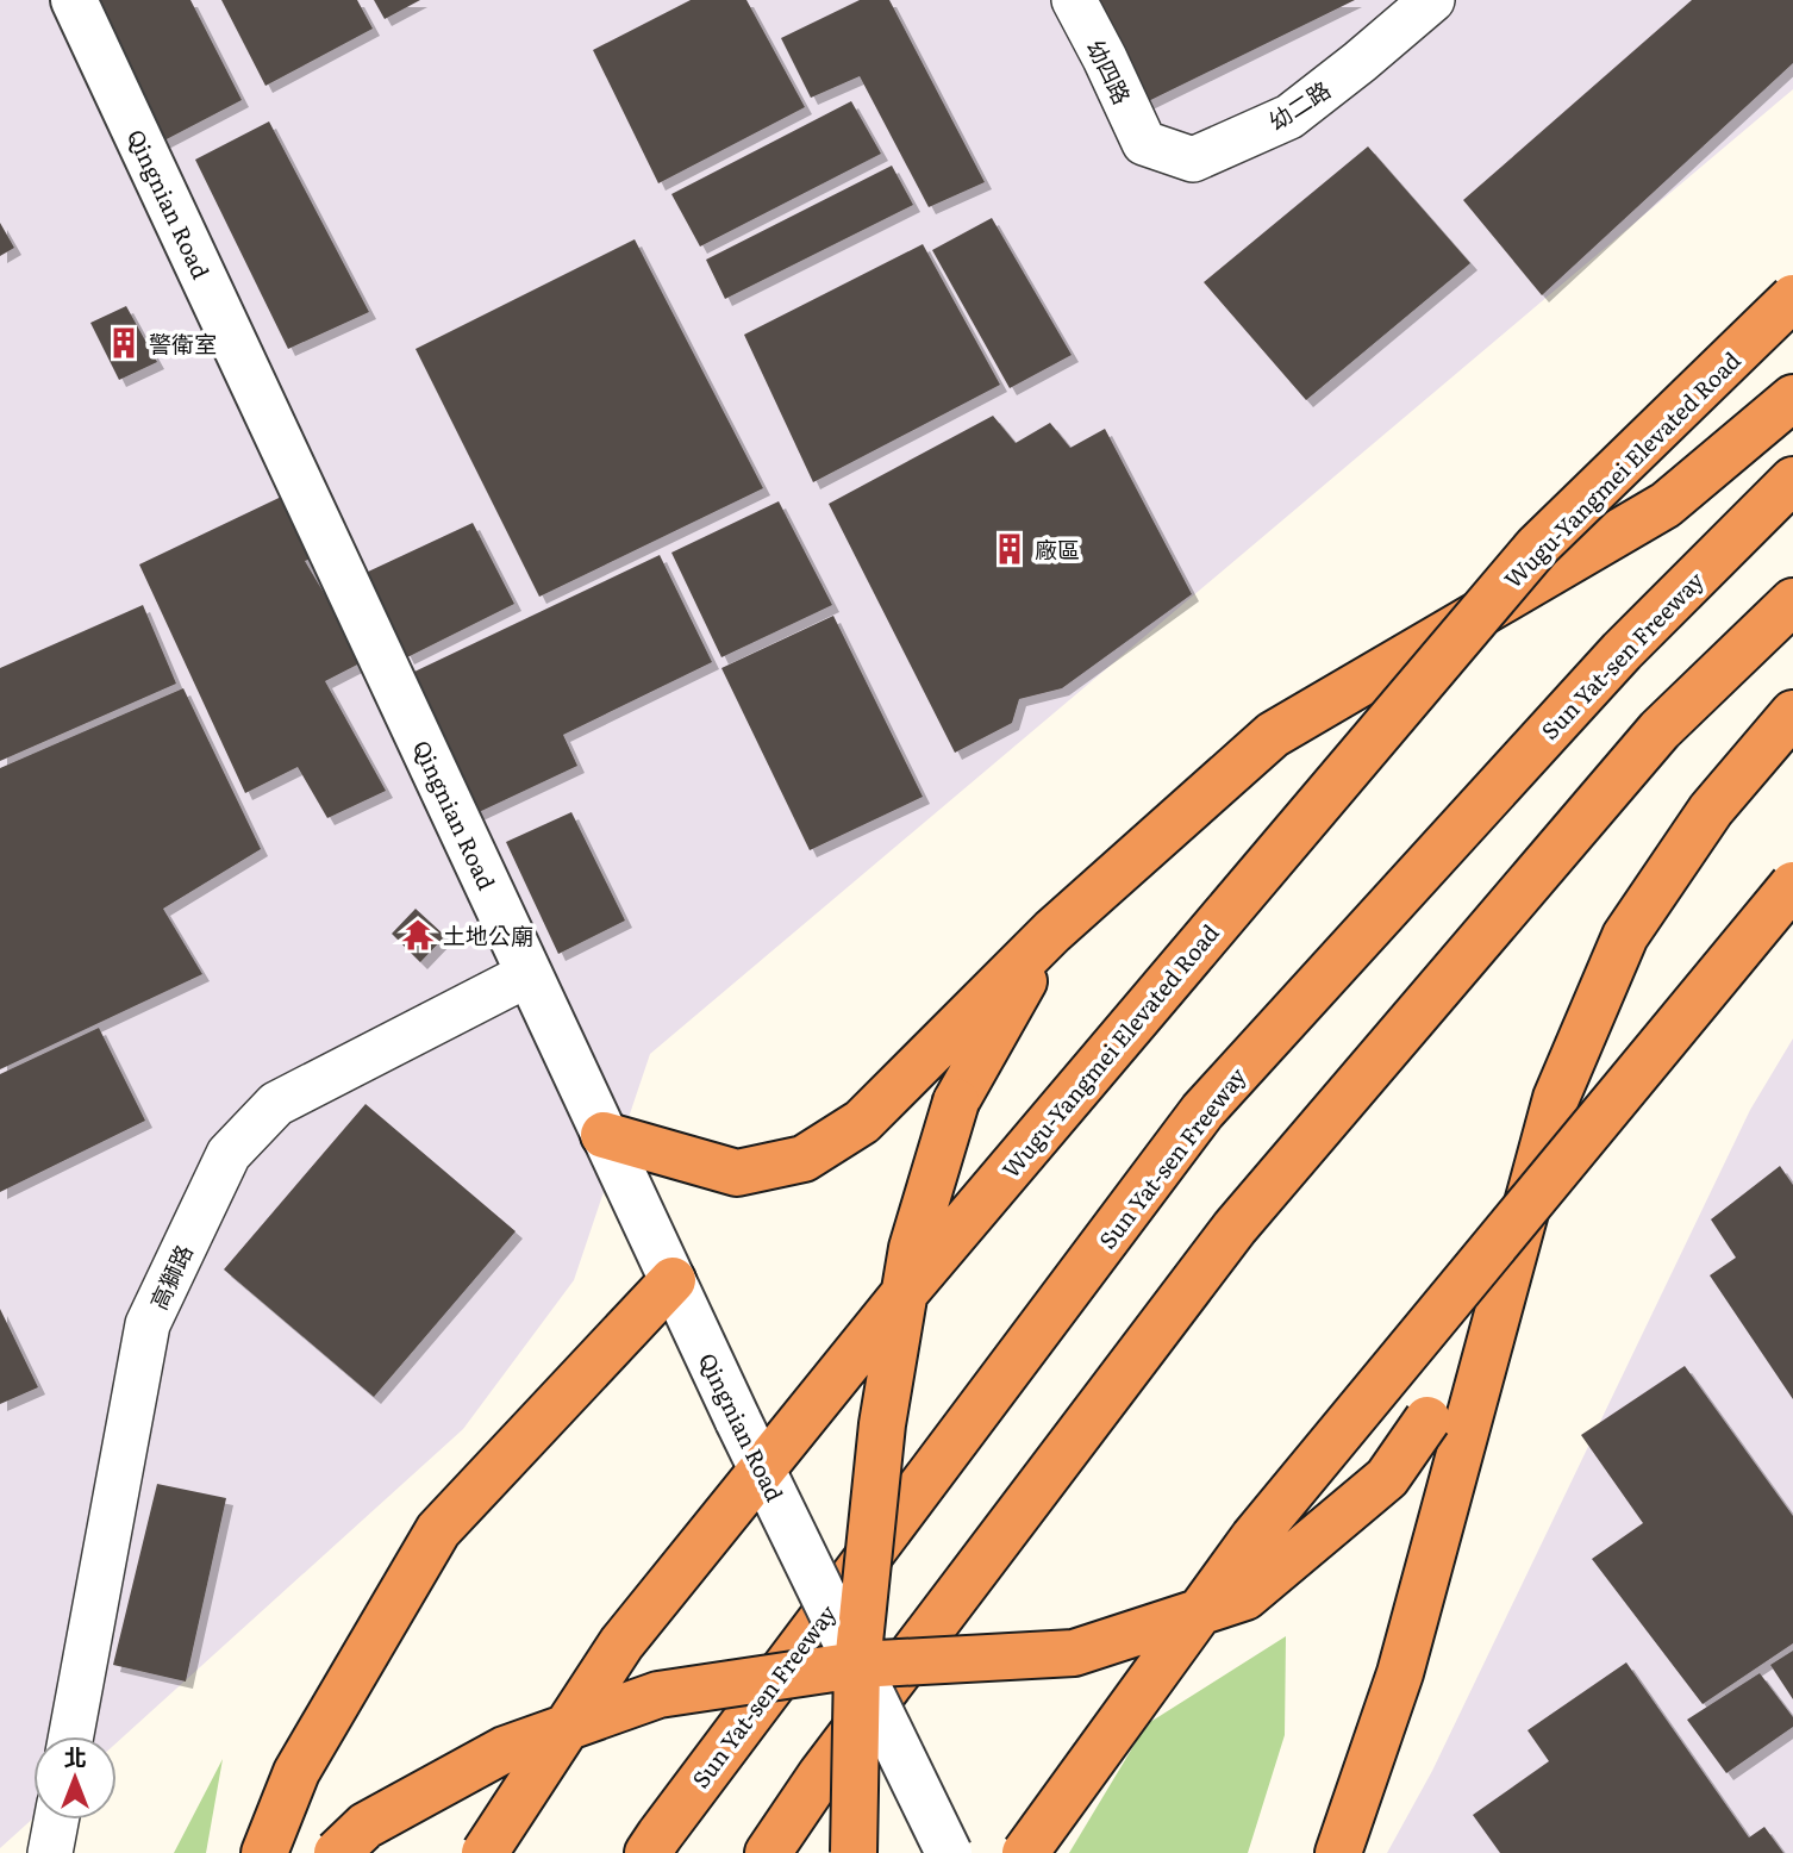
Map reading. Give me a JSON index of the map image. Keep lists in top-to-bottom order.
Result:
{
  "streets": {
    "highway": ["Wugu-Yangmei Elevated Road", "Sun Yat-sen Freeway"],
    "street": [
      "幼四路",
      "幼二路",
      "Qingnian Road",
      "高獅路"
    ]
  },
  "crossings": [
    ["幼四路", "幼二路"],
    ["Qingnian Road", "高獅路"]
  ],
  "places": {
    "building": ["警衛室", "廠區"],
    "temple": ["土地公廟"]
  },
  "north": "top"
}
